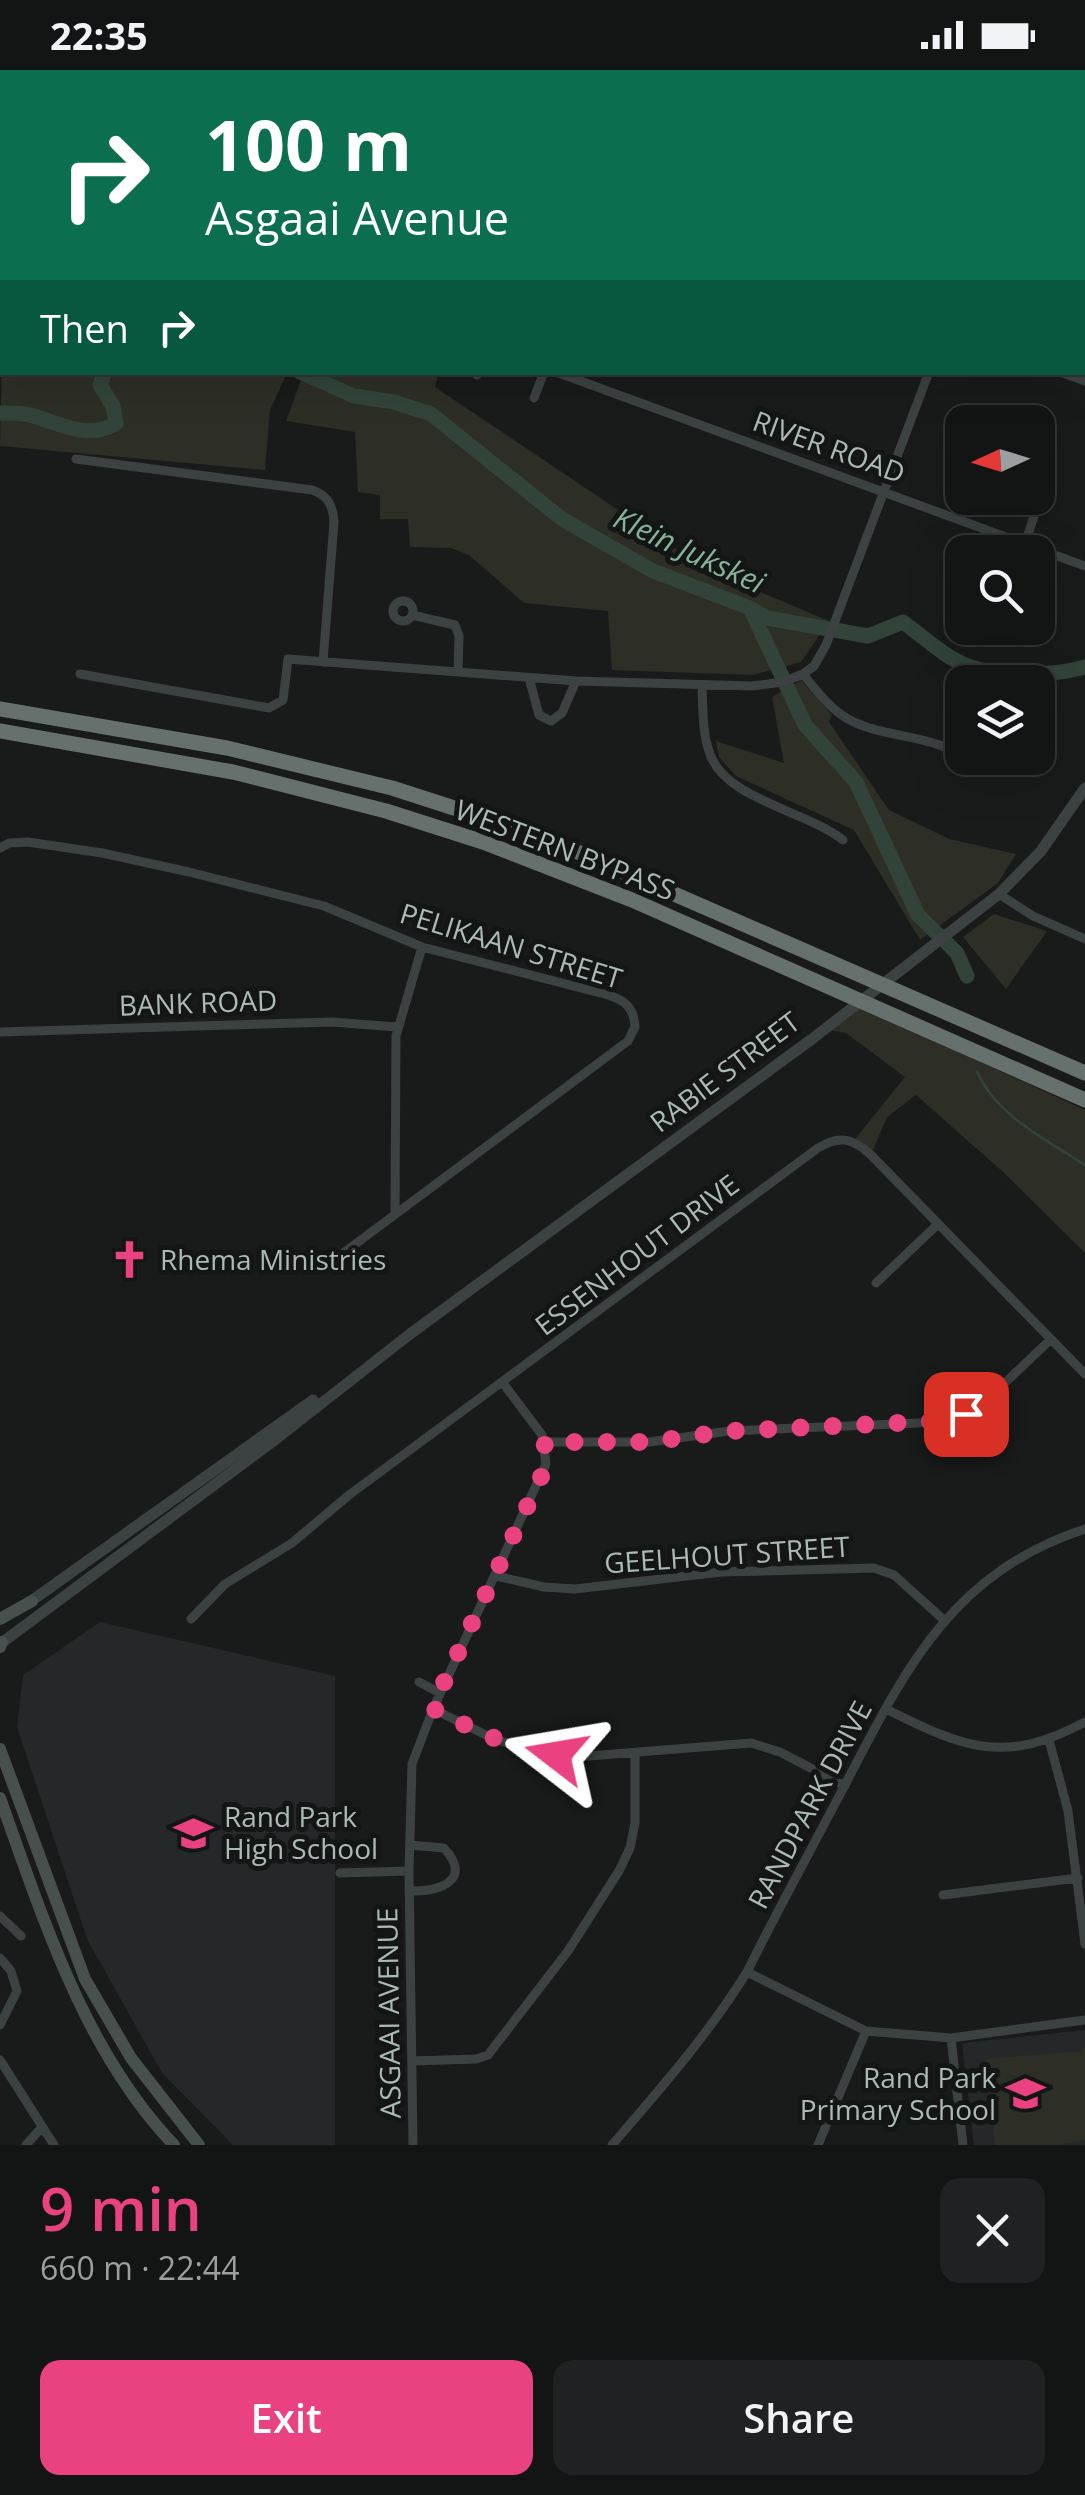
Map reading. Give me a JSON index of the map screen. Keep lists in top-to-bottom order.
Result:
{
  "streets": {
    "highway": ["WESTERN BYPASS"],
    "street": [
      "RIVER ROAD",
      "PELIKAAN STREET",
      "BANK ROAD",
      "RABIE STREET",
      "ESSENHOUT DRIVE",
      "GEELHOUT STREET",
      "RANDPARK DRIVE",
      "ASGAAI AVENUE"
    ]
  },
  "crossings": [
    ["GEELHOUT STREET", "RANDPARK DRIVE"],
    ["GEELHOUT STREET", "ASGAAI AVENUE"]
  ],
  "water": ["Klein Jukskei"],
  "places": {
    "church": ["Rhema Ministries"],
    "school or university": ["Rand Park High School", "Rand Park Primary School"]
  },
  "north": "left",
  "page": {
    "status": "22:35",
    "turn": ["100 m", "Asgaai Avenue"],
    "then": "Then",
    "heading": ["9 min", "660 m · 22:44"],
    "buttons": ["Exit", "Share"]
  }
}
